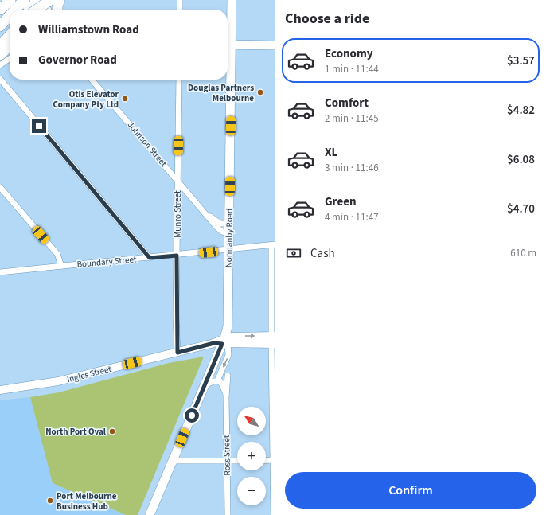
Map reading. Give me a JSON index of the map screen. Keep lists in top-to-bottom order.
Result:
{
  "streets": {
    "main road": ["Normanby Road"],
    "street": [
      "Johnson Street",
      "Munro Street",
      "Boundary Street",
      "Ingles Street",
      "Ross Street"
    ]
  },
  "crossings": [
    ["Johnson Street", "Munro Street"],
    ["Johnson Street", "Normanby Road"],
    ["Munro Street", "Boundary Street"],
    ["Munro Street", "Ingles Street"],
    ["Normanby Road", "Boundary Street"],
    ["Normanby Road", "Ingles Street"],
    ["Normanby Road", "Ross Street"]
  ],
  "places": [
    "Douglas Partners Melbourne",
    "Otis Elevator Company Pty Ltd",
    "North Port Oval",
    "Port Melbourne Business Hub"
  ],
  "north": "top left",
  "page": {
    "heading": "Choose a ride",
    "banner": ["Williamstown Road", "Governor Road"],
    "list": [
      {
        "name": "Economy",
        "note": "1 min · 11:44",
        "value": "$3.57"
      },
      {
        "name": "Comfort",
        "note": "2 min · 11:45",
        "value": "$4.82"
      },
      {
        "name": "XL",
        "note": "3 min · 11:46",
        "value": "$6.08"
      },
      {
        "name": "Green",
        "note": "4 min · 11:47",
        "value": "$4.70"
      }
    ],
    "pay": ["Cash", "610 m"],
    "map_buttons": ["+", "−"],
    "buttons": "Confirm"
  }
}
